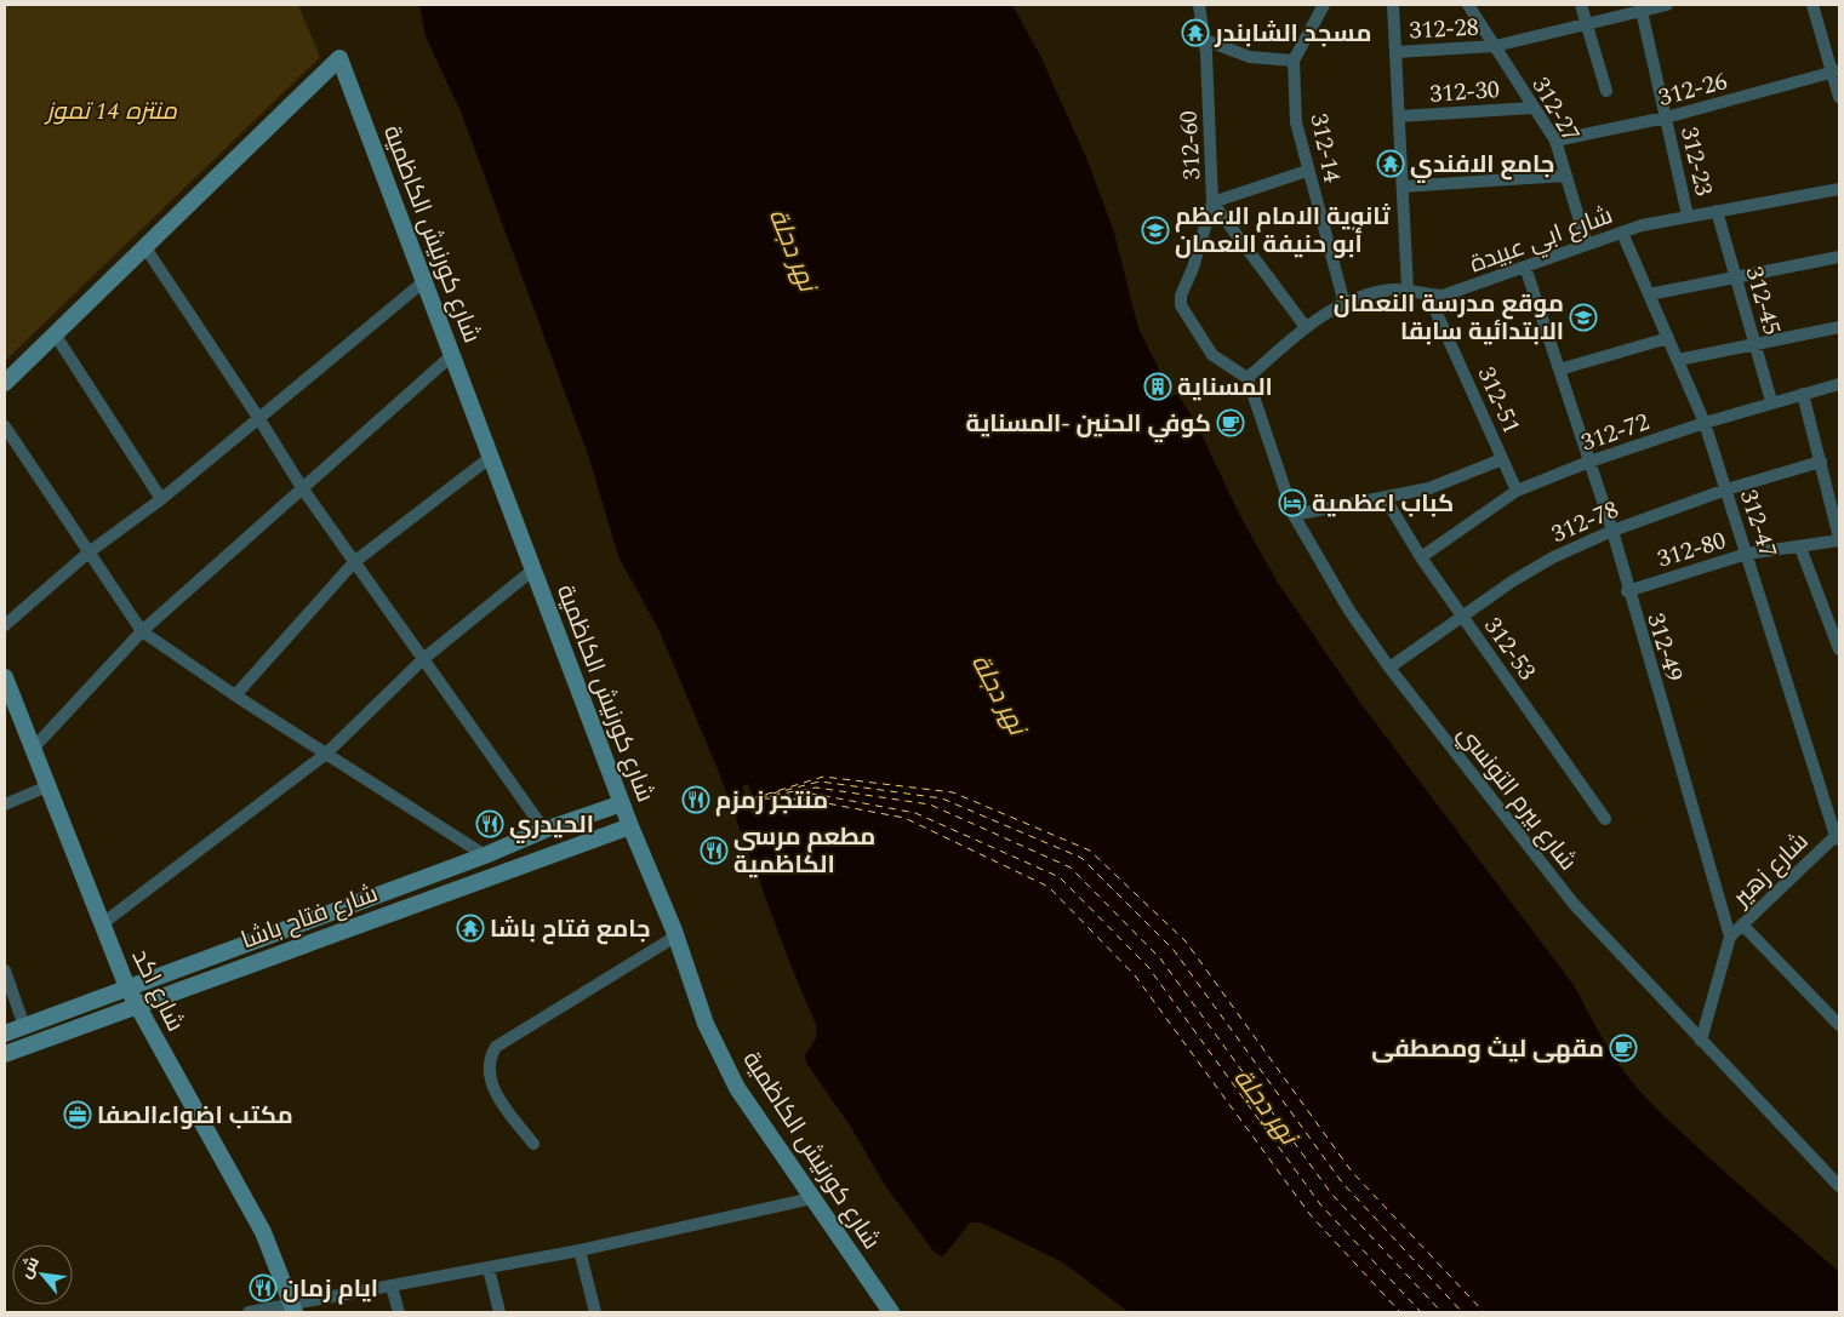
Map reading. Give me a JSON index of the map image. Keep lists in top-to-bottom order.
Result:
{
  "streets": {
    "street": [
      "312-28",
      "312-26",
      "312-30",
      "312-27",
      "312-60",
      "312-14",
      "312-23",
      "شارع كورنيش الكاظمية",
      "شارع ابي عبيدة",
      "312-45",
      "312-51",
      "312-72",
      "312-78",
      "312-47",
      "312-80",
      "312-49",
      "312-53",
      "شارع بيرم التونسي",
      "شارع زهير",
      "شارع فتاح باشا",
      "شارع اكد"
    ]
  },
  "crossings": [
    ["312-28", "312-27"],
    ["312-28", "312-23"],
    ["312-26", "312-27"],
    ["312-26", "312-23"],
    ["312-30", "312-27"],
    ["312-27", "شارع ابي عبيدة"],
    ["312-60", "شارع ابي عبيدة"],
    ["312-14", "شارع ابي عبيدة"],
    ["312-23", "شارع ابي عبيدة"],
    ["شارع كورنيش الكاظمية", "شارع فتاح باشا"],
    ["شارع ابي عبيدة", "312-45"],
    ["شارع ابي عبيدة", "312-51"],
    ["شارع ابي عبيدة", "312-47"],
    ["شارع ابي عبيدة", "312-49"],
    ["شارع ابي عبيدة", "شارع بيرم التونسي"],
    ["312-45", "312-72"],
    ["312-51", "312-72"],
    ["312-72", "312-47"],
    ["312-72", "312-49"],
    ["312-72", "312-53"],
    ["312-78", "312-47"],
    ["312-78", "312-49"],
    ["312-78", "312-53"],
    ["312-78", "شارع بيرم التونسي"],
    ["312-47", "312-80"],
    ["312-47", "شارع زهير"],
    ["312-80", "312-49"],
    ["312-49", "شارع زهير"],
    ["شارع فتاح باشا", "شارع اكد"]
  ],
  "water": ["نهر دجلة"],
  "parks": ["منتزه 14 تموز"],
  "places": {
    "temple": ["مسجد الشابندر", "جامع الافندي", "جامع فتاح باشا"],
    "school or university": ["ثانوية الامام الاعظم أبو حنيفة النعمان", "موقع مدرسة النعمان الابتدائية سابقا"],
    "building": ["المسناية"],
    "cafe": ["كوفي الحنين -المسناية", "مقهى ليث ومصطفى"],
    "hotel": ["كباب اعظمية"],
    "restaurant": [
      "منتجر زمزم",
      "الحيدري",
      "مطعم مرسى الكاظمية",
      "ايام زمان"
    ],
    "office": ["مكتب اضواءالصفا"]
  },
  "north": "top left"
}
